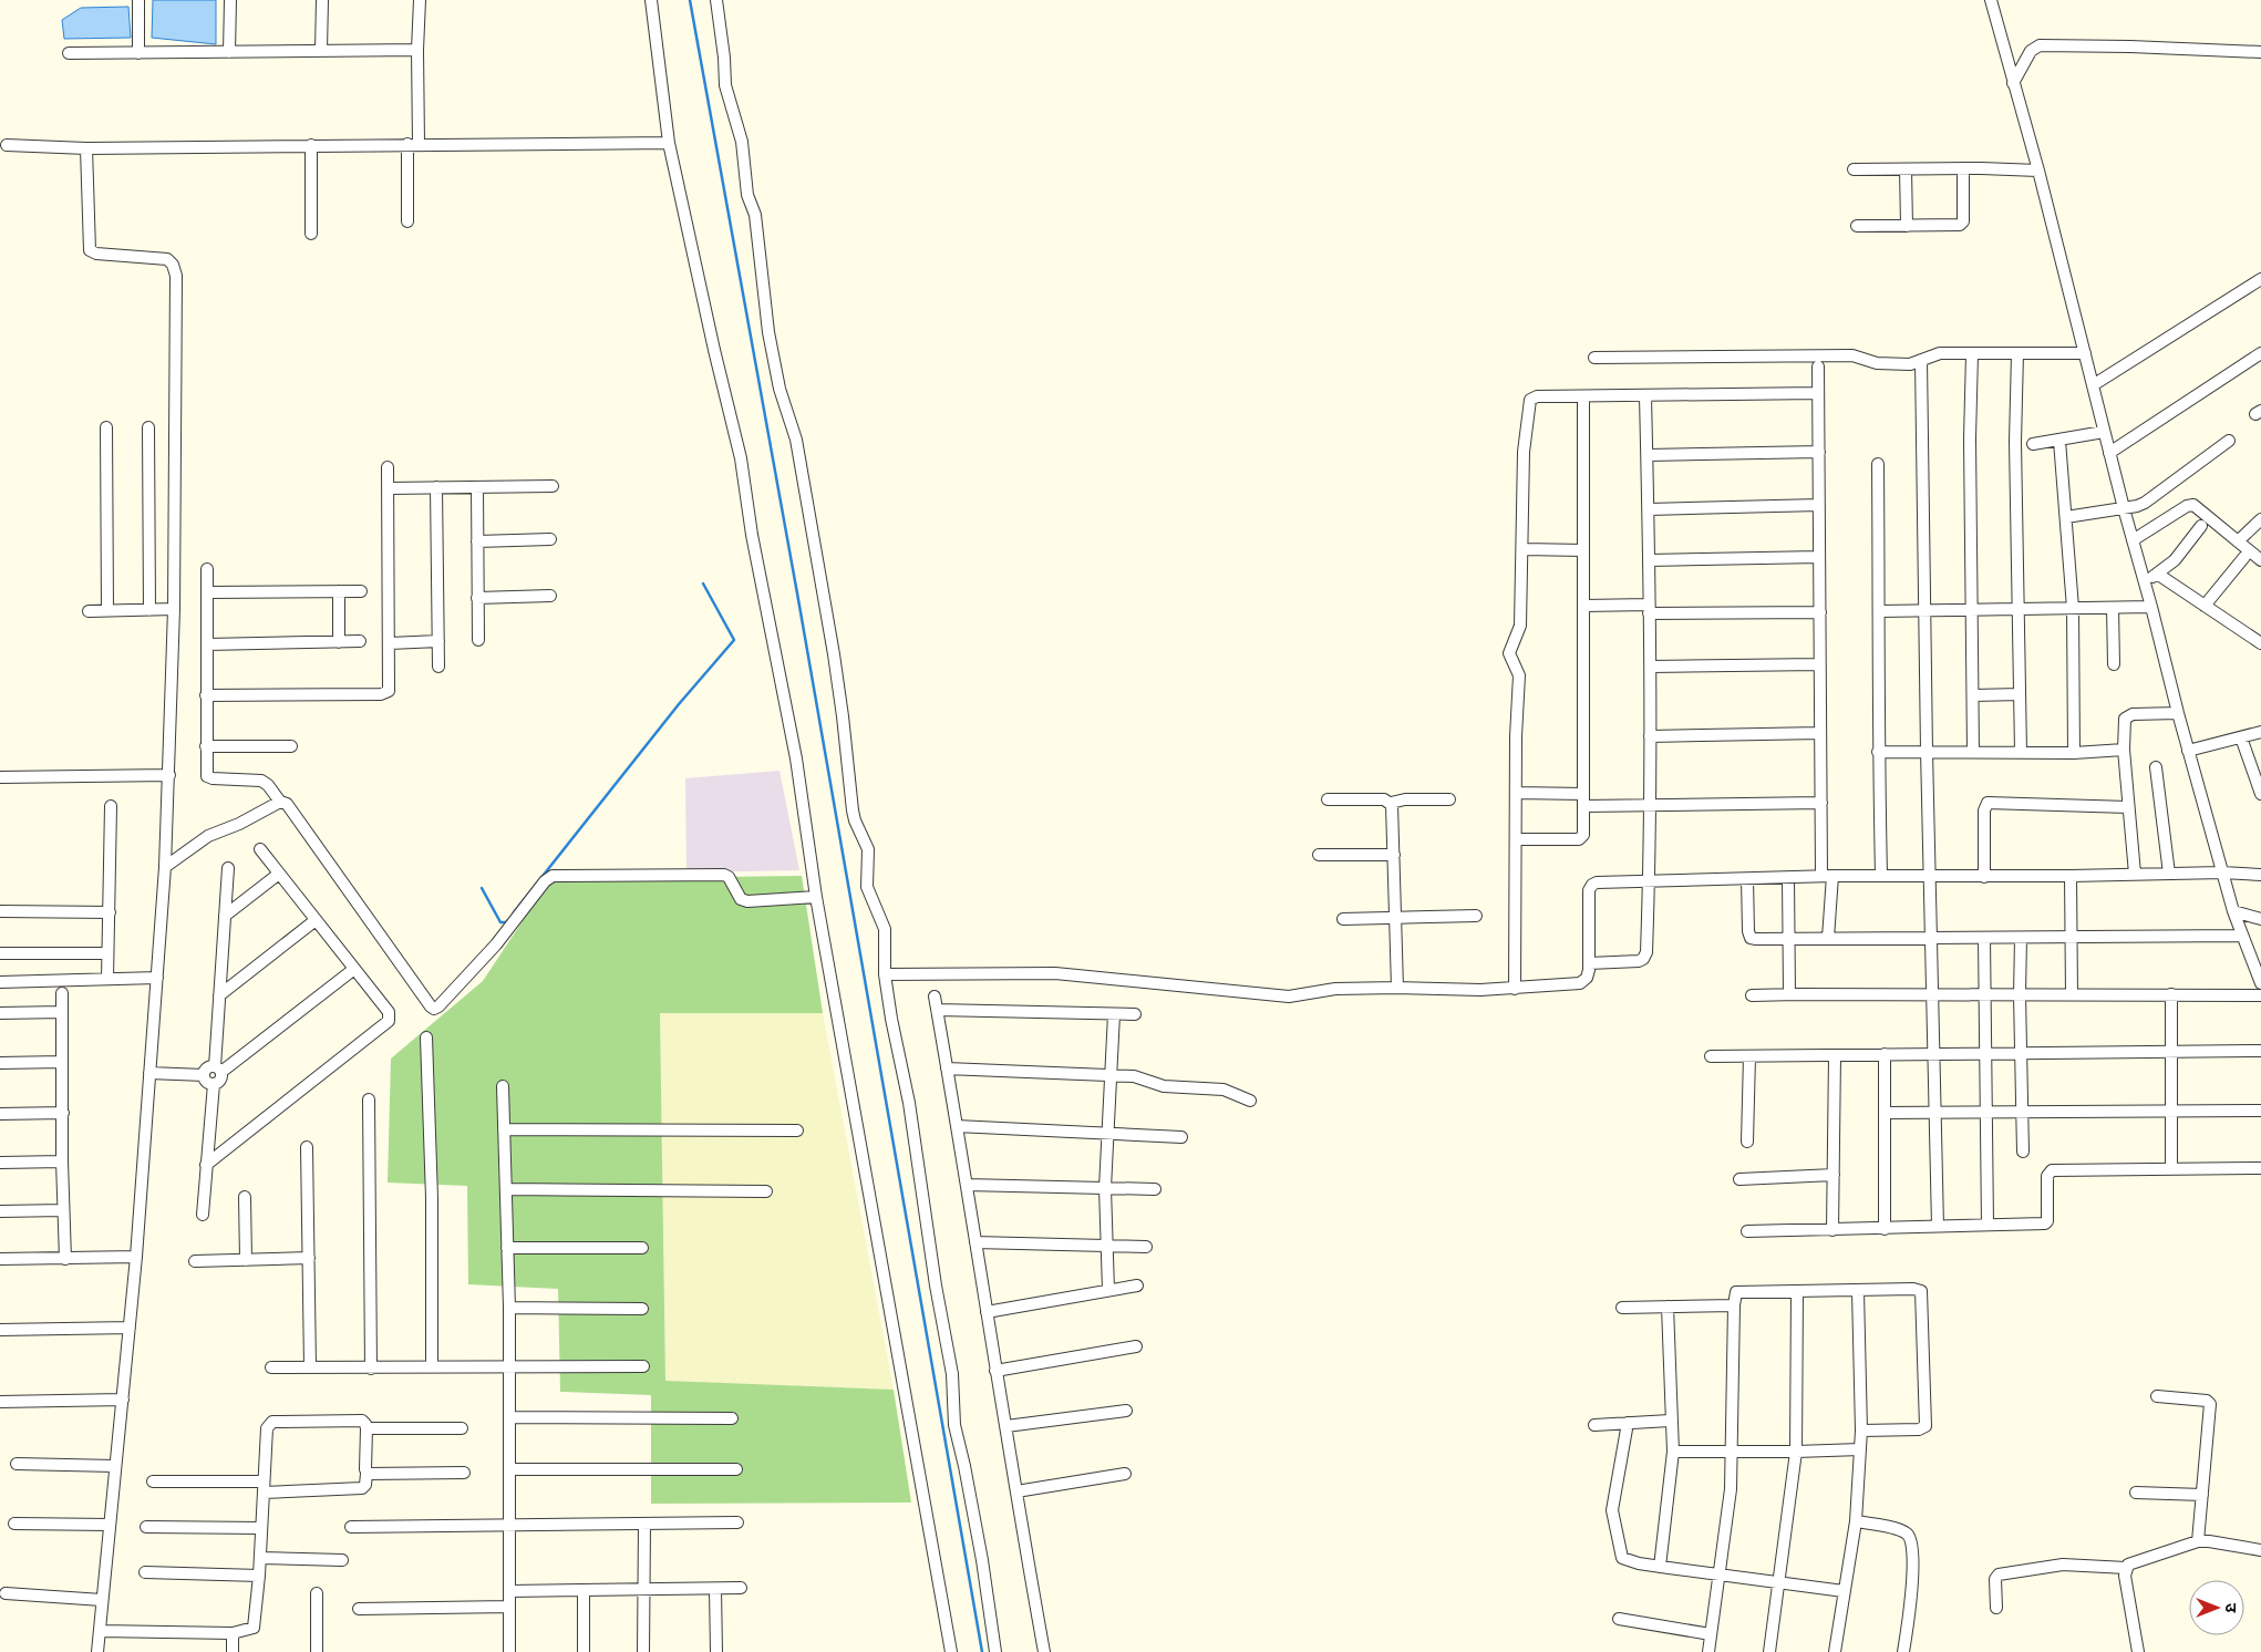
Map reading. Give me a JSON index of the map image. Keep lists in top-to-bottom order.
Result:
{
  "north": "right"
}
